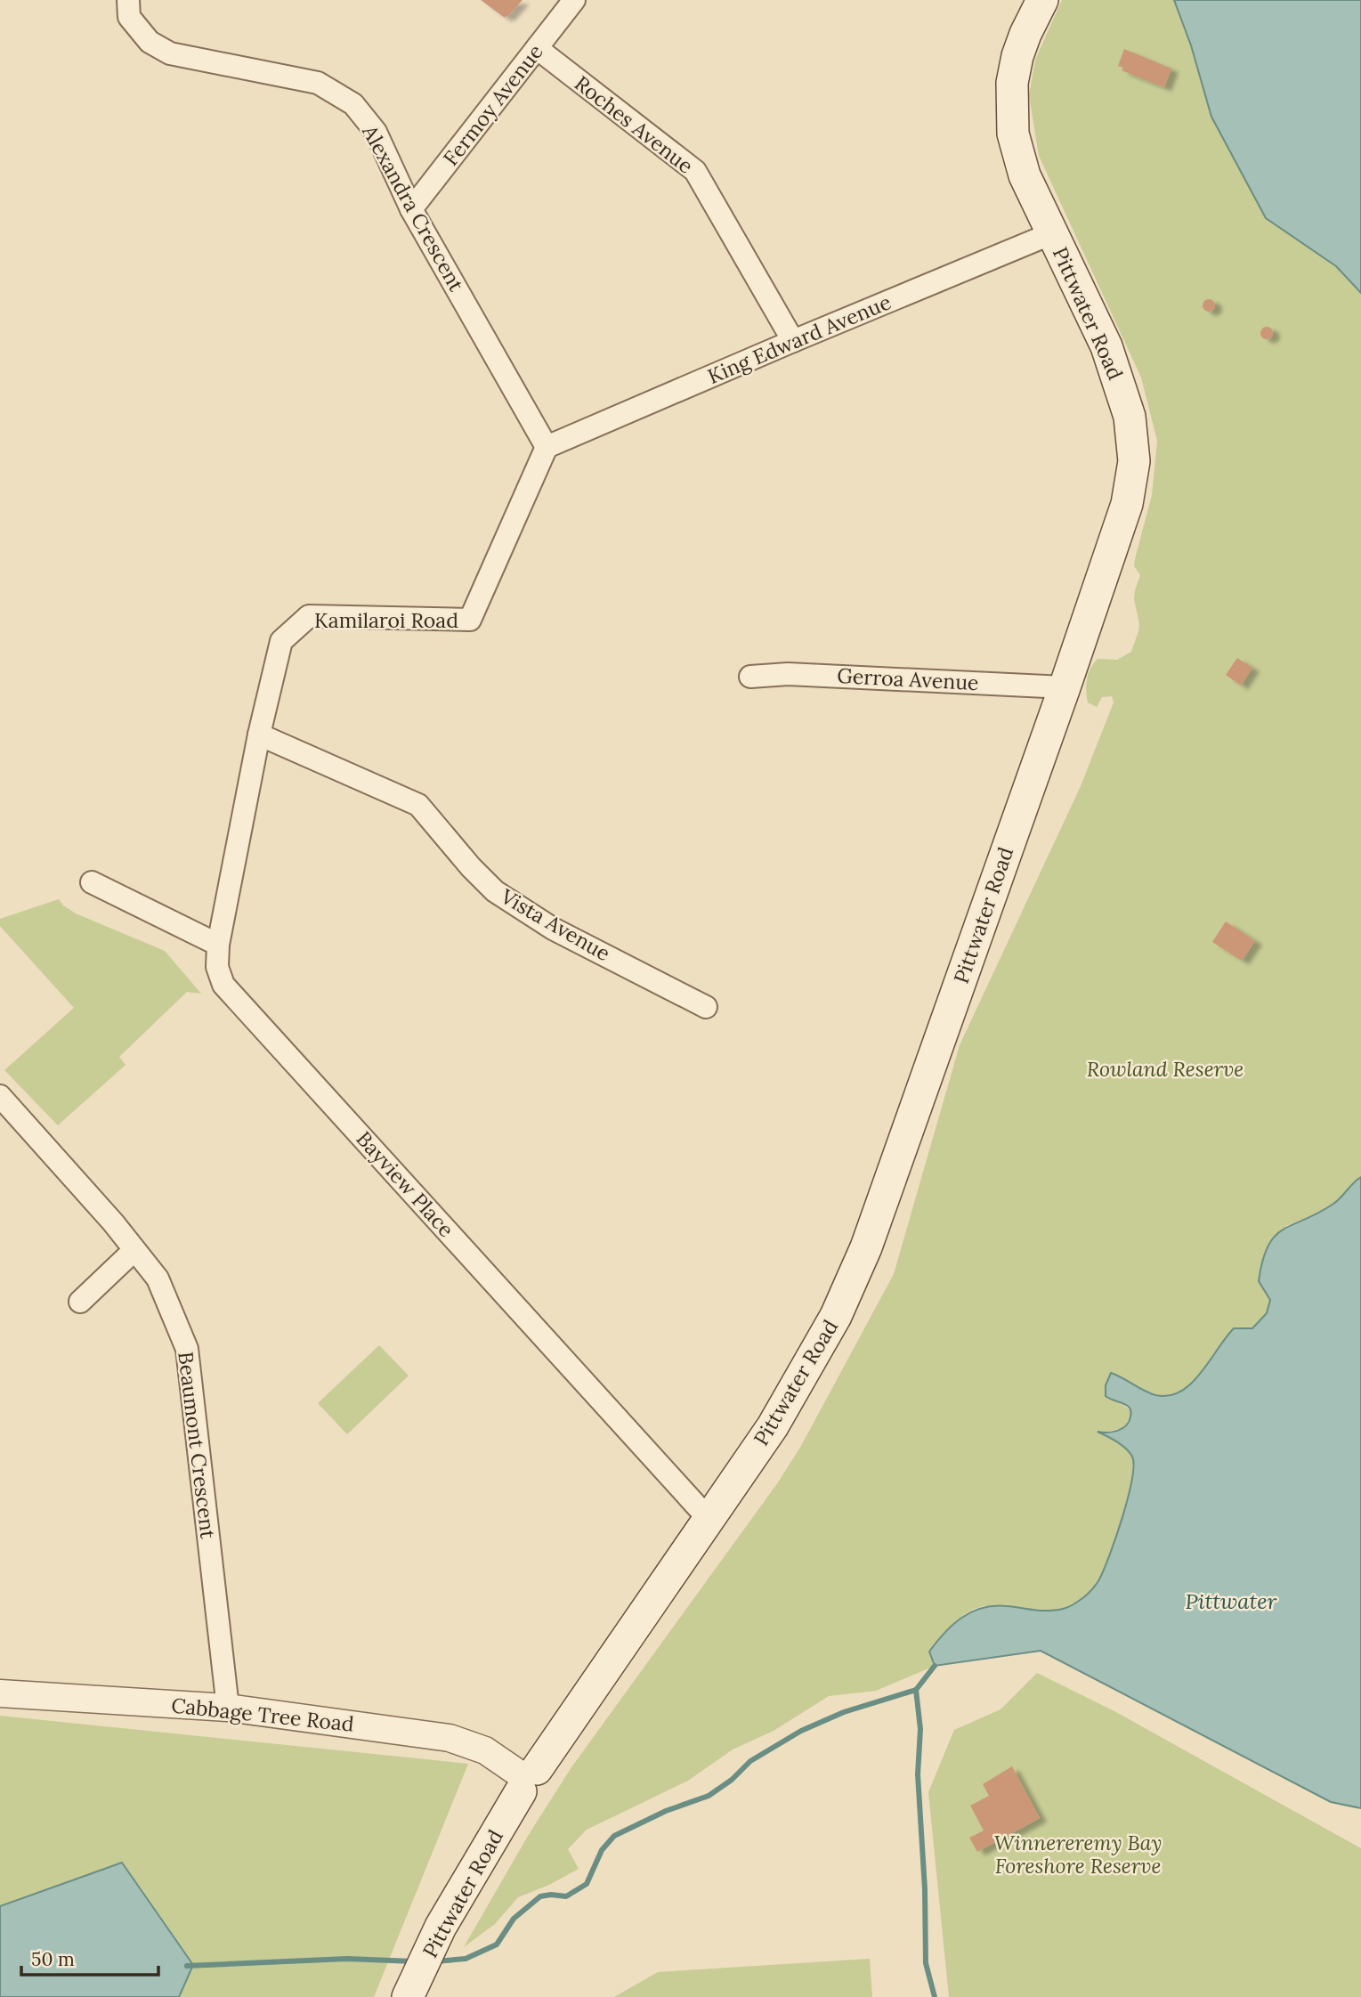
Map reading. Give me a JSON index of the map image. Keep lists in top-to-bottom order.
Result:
{
  "streets": {
    "main road": ["Pittwater Road"],
    "street": [
      "Fermoy Avenue",
      "Roches Avenue",
      "Alexandra Crescent",
      "King Edward Avenue",
      "Kamilaroi Road",
      "Gerroa Avenue",
      "Vista Avenue",
      "Bayview Place",
      "Beaumont Crescent",
      "Cabbage Tree Road"
    ]
  },
  "crossings": [
    ["Fermoy Avenue", "Roches Avenue"],
    ["Fermoy Avenue", "Alexandra Crescent"],
    ["Roches Avenue", "King Edward Avenue"],
    ["Alexandra Crescent", "King Edward Avenue"],
    ["Alexandra Crescent", "Kamilaroi Road"],
    ["Pittwater Road", "King Edward Avenue"],
    ["Pittwater Road", "Gerroa Avenue"],
    ["Pittwater Road", "Bayview Place"],
    ["Pittwater Road", "Cabbage Tree Road"],
    ["King Edward Avenue", "Kamilaroi Road"],
    ["Kamilaroi Road", "Vista Avenue"],
    ["Kamilaroi Road", "Bayview Place"],
    ["Beaumont Crescent", "Cabbage Tree Road"]
  ],
  "water": ["Pittwater"],
  "parks": ["Rowland Reserve", "Winnereremy Bay Foreshore Reserve"],
  "scale_bar": "50 m"
}
